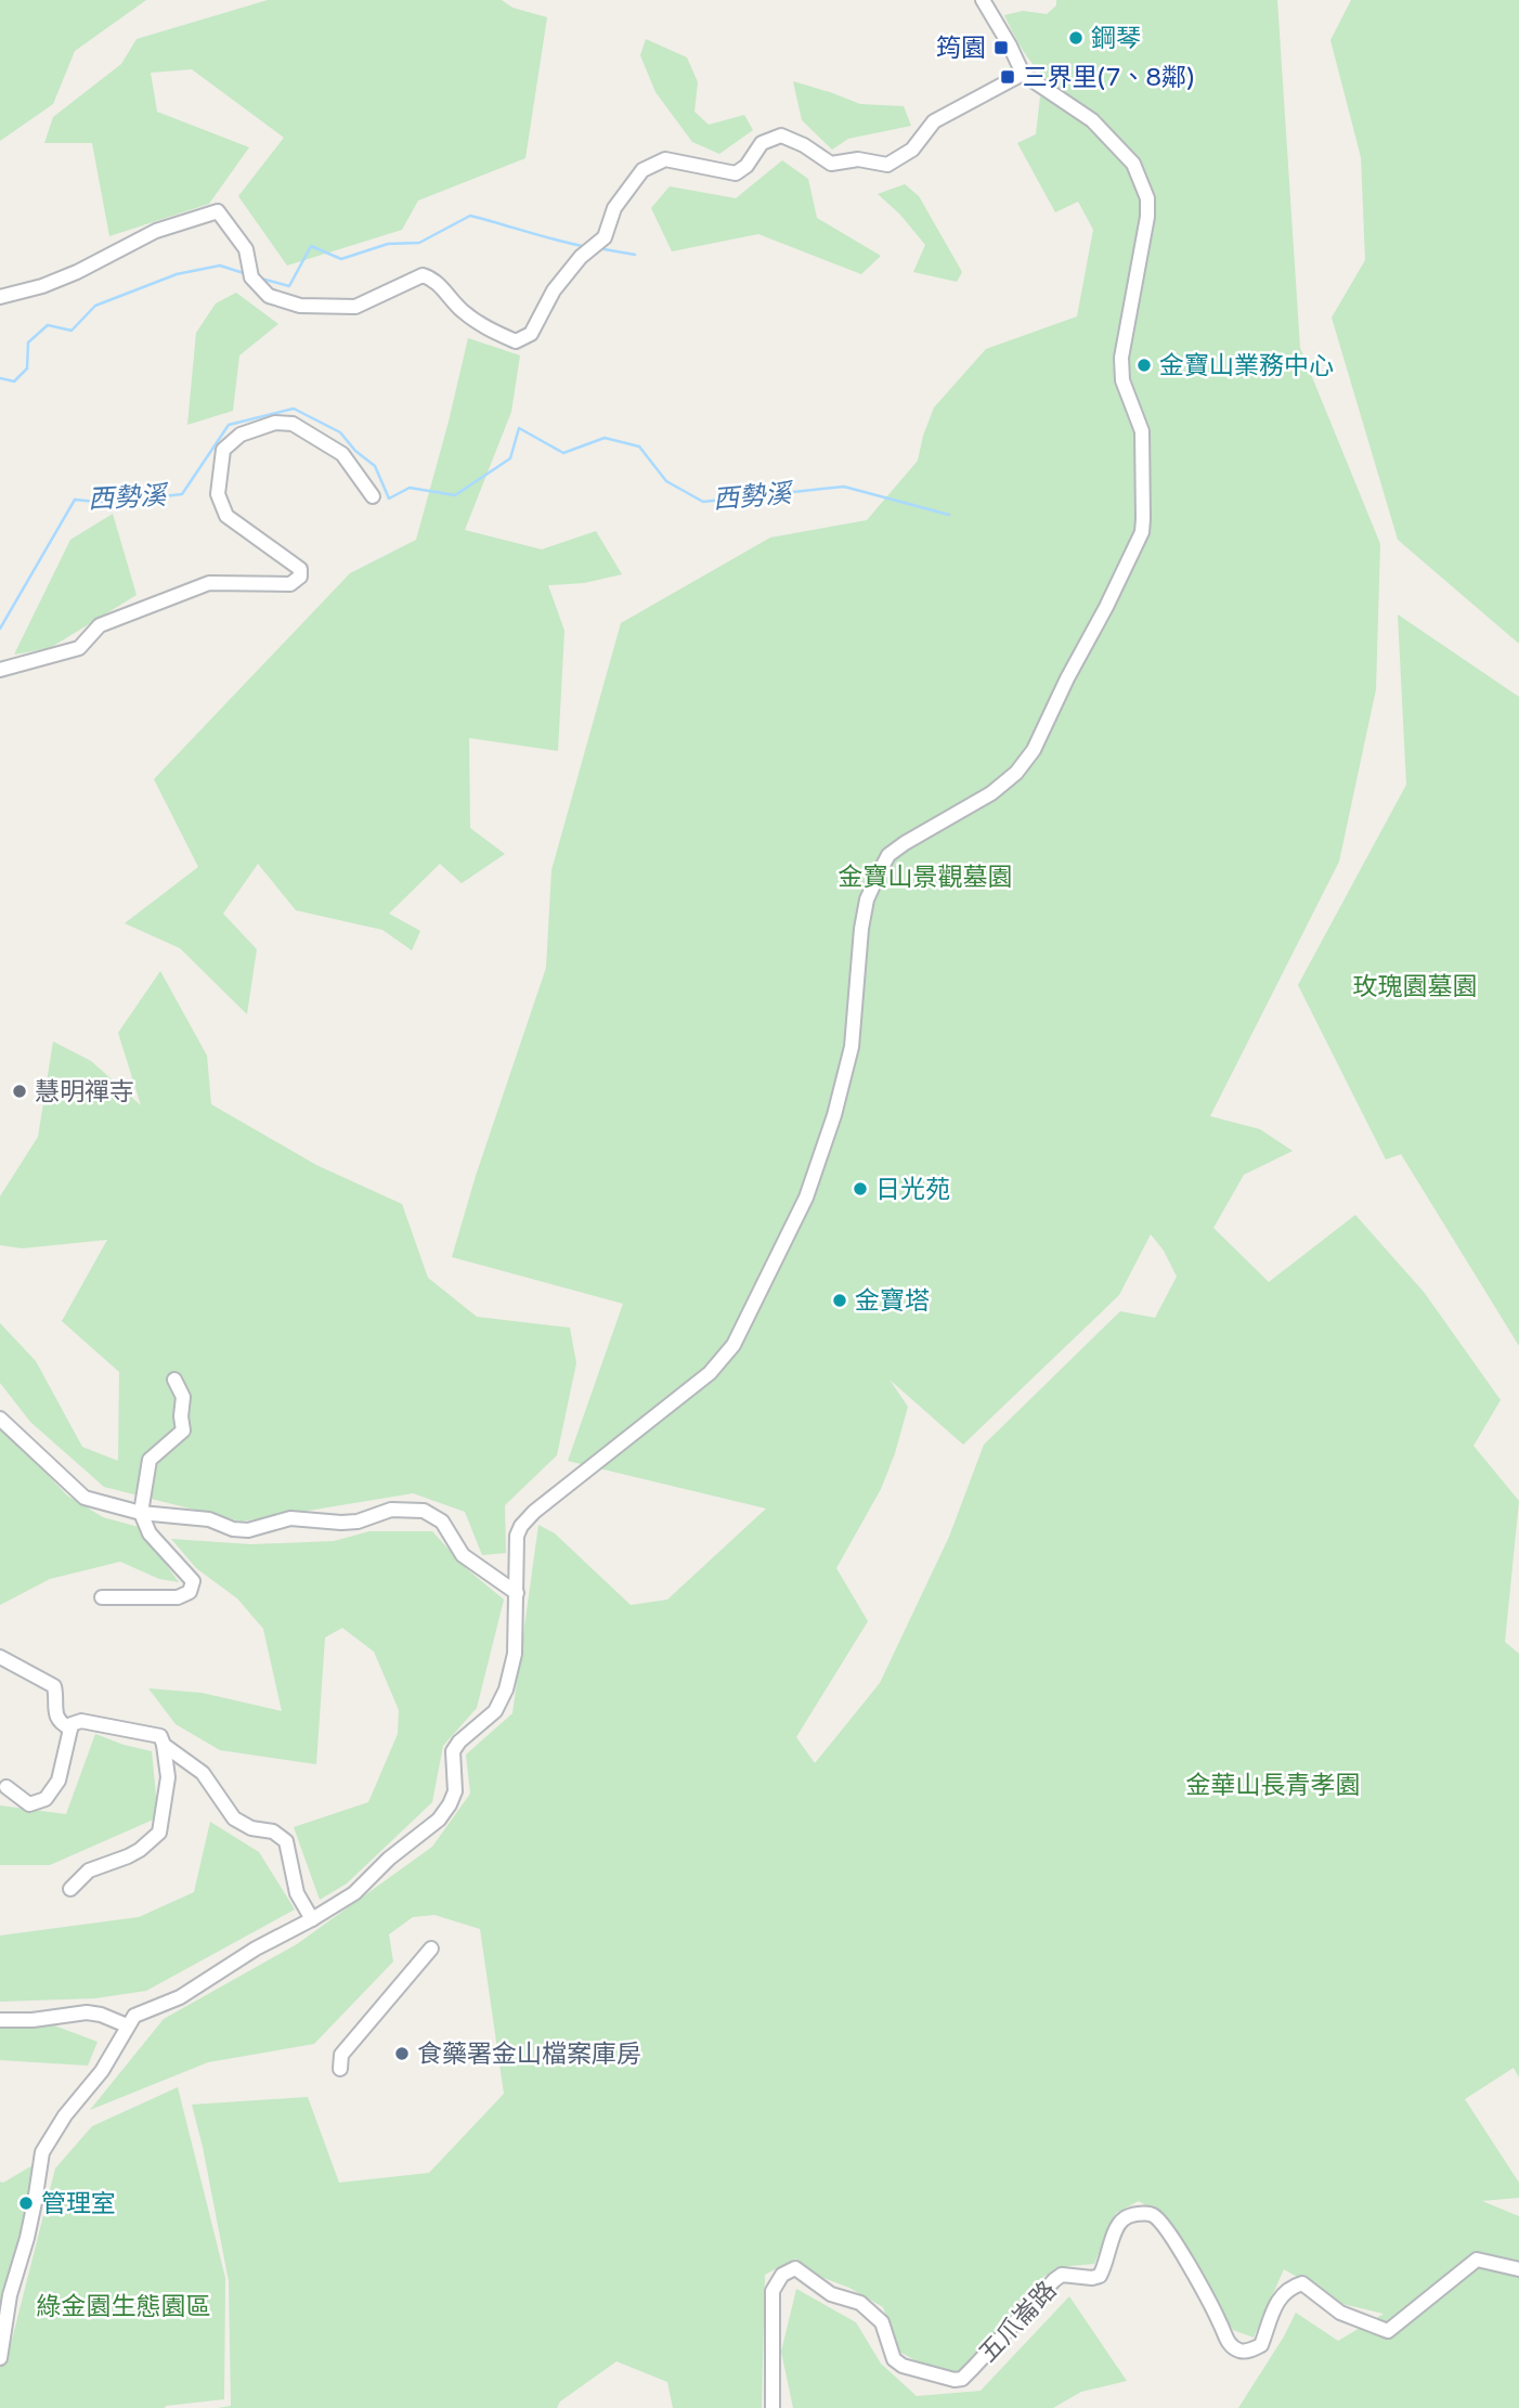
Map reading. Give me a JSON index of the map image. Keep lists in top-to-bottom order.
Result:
{
  "streets": {
    "street": ["五爪崙路"]
  },
  "water": ["西勢溪"],
  "parks": [
    "金寶山景觀墓園",
    "玫瑰園墓園",
    "金華山長青孝園",
    "綠金園生態園區"
  ],
  "places": {
    "other": [
      "鋼琴",
      "金寶山業務中心",
      "慧明禪寺",
      "日光苑",
      "金寶塔",
      "食藥署金山檔案庫房",
      "管理室"
    ],
    "transit": ["筠園", "三界里(7、8鄰)"]
  }
}
